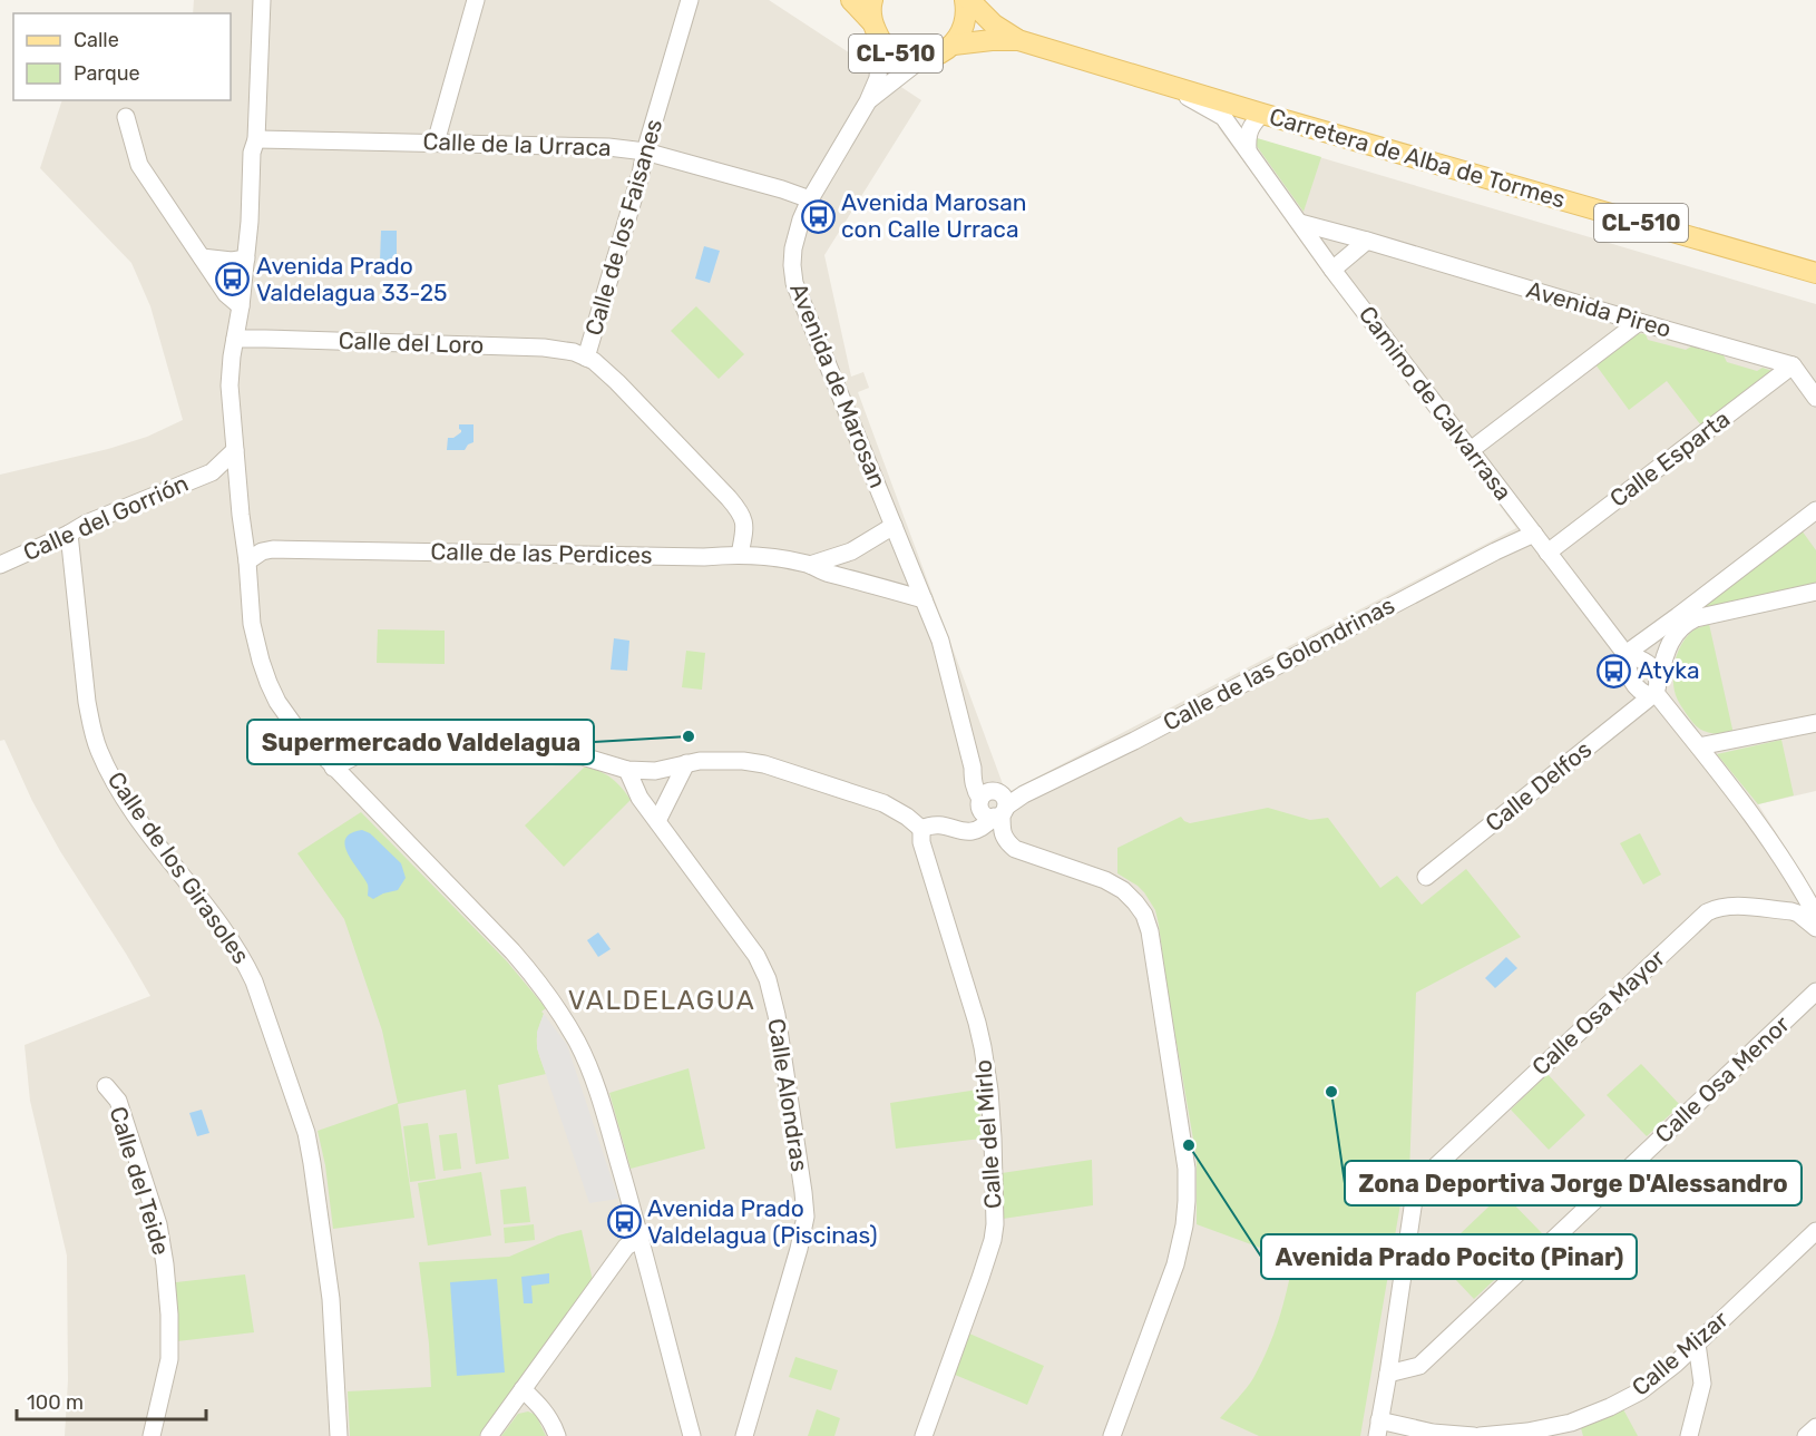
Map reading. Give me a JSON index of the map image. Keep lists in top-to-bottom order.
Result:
{
  "streets": {
    "main road": ["CL-510", "Carretera de Alba de Tormes"],
    "street": [
      "Calle de la Urraca",
      "Calle de los Faisanes",
      "Avenida Pireo",
      "Calle del Loro",
      "Avenida de Marosan",
      "Camino de Calvarrasa",
      "Calle Esparta",
      "Calle del Gorrión",
      "Calle de las Perdices",
      "Calle de las Golondrinas",
      "Calle Delfos",
      "Calle de los Girasoles",
      "Calle Osa Mayor",
      "Calle Osa Menor",
      "Calle Alondras",
      "Calle del Mirlo",
      "Calle del Teide",
      "Calle Mizar"
    ]
  },
  "crossings": [
    ["CL-510", "Carretera de Alba de Tormes"],
    ["CL-510", "Avenida de Marosan"],
    ["Calle de la Urraca", "Calle de los Faisanes"],
    ["Calle de la Urraca", "Avenida de Marosan"],
    ["Carretera de Alba de Tormes", "Camino de Calvarrasa"],
    ["Calle de los Faisanes", "Calle del Loro"],
    ["Calle de los Faisanes", "Calle de las Perdices"],
    ["Avenida Pireo", "Camino de Calvarrasa"],
    ["Avenida Pireo", "Calle Esparta"],
    ["Avenida de Marosan", "Calle de las Perdices"],
    ["Avenida de Marosan", "Calle de las Golondrinas"],
    ["Camino de Calvarrasa", "Calle Esparta"],
    ["Camino de Calvarrasa", "Calle de las Golondrinas"],
    ["Calle del Gorrión", "Calle de los Girasoles"],
    ["Calle de las Golondrinas", "Calle del Mirlo"],
    ["Calle Osa Mayor", "Calle Osa Menor"]
  ],
  "districts": ["VALDELAGUA"],
  "places": {
    "bus stop": [
      "Avenida Marosan con Calle Urraca",
      "Avenida Prado Valdelagua 33-25",
      "Atyka",
      "Avenida Prado Valdelagua (Piscinas)"
    ],
    "other": ["Supermercado Valdelagua", "Zona Deportiva Jorge D'Alessandro", "Avenida Prado Pocito (Pinar)"]
  },
  "legend": ["Calle", "Parque"],
  "scale_bar": "100 m"
}
